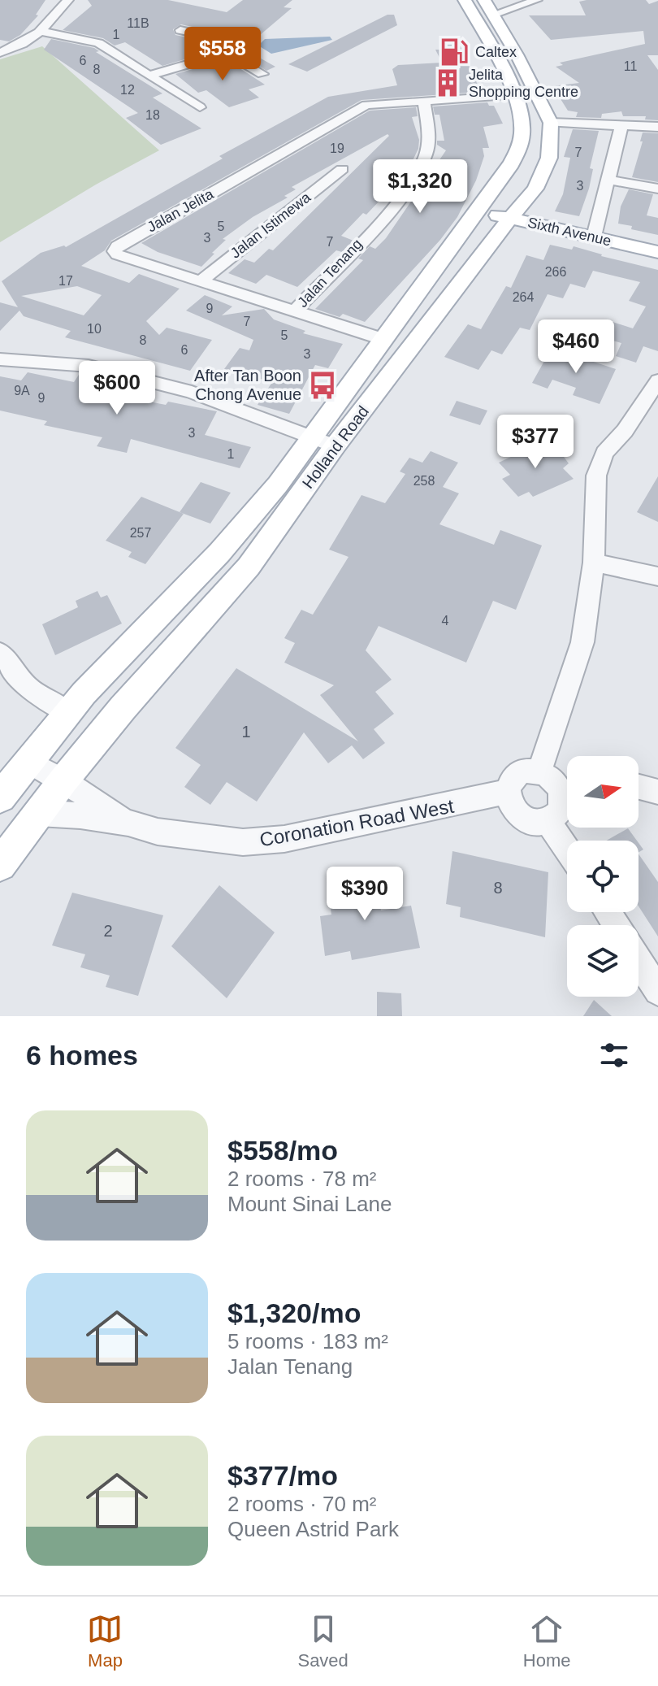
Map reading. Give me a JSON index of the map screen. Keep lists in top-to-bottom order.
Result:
{
  "streets": {
    "main road": ["Sixth Avenue", "Holland Road"],
    "street": [
      "Jalan Jelita",
      "Jalan Istimewa",
      "Jalan Tenang",
      "Coronation Road West"
    ]
  },
  "crossings": [
    ["Jalan Jelita", "Jalan Istimewa"],
    ["Jalan Jelita", "Jalan Tenang"],
    ["Jalan Jelita", "Holland Road"],
    ["Sixth Avenue", "Holland Road"],
    ["Holland Road", "Coronation Road West"]
  ],
  "places": {
    "fuel station": ["Caltex"],
    "building": ["Jelita Shopping Centre"],
    "bus stop": ["After Tan Boon Chong Avenue"]
  },
  "house_numbers": [
    "11B",
    "1",
    "6",
    "11",
    "8",
    "12",
    "18",
    "19",
    "7",
    "3",
    "5",
    "3",
    "7",
    "266",
    "17",
    "264",
    "9",
    "7",
    "10",
    "5",
    "8",
    "6",
    "3",
    "9A",
    "9",
    "3",
    "1",
    "258",
    "257",
    "4",
    "1",
    "8",
    "2"
  ],
  "north": "right",
  "page": {
    "price": [
      "$558",
      "$1,320",
      "$460",
      "$600",
      "$377",
      "$390"
    ],
    "heading": "6 homes",
    "list": [
      {
        "name": "$558/mo",
        "note": "2 rooms · 78 m² · Mount Sinai Lane"
      },
      {
        "name": "$1,320/mo",
        "note": "5 rooms · 183 m² · Jalan Tenang"
      },
      {
        "name": "$377/mo",
        "note": "2 rooms · 70 m² · Queen Astrid Park"
      }
    ],
    "tabs": ["Map", "Saved", "Home"]
  }
}
